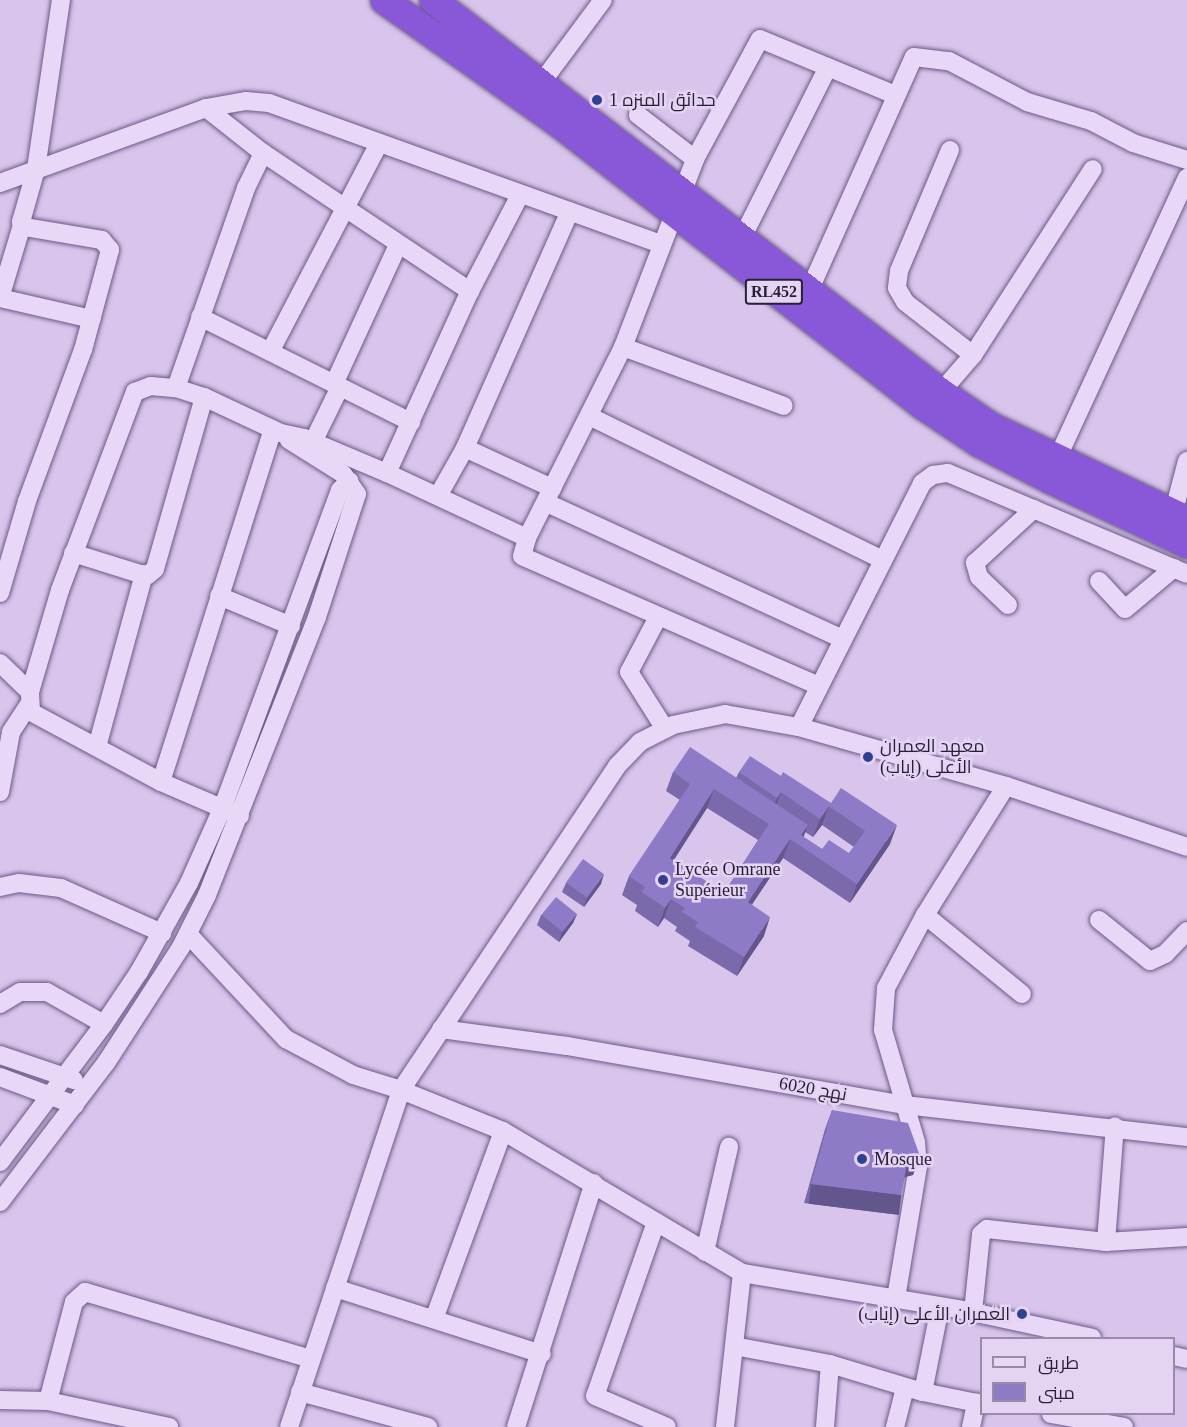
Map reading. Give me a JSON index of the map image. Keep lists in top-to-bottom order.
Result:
{
  "streets": {
    "highway": ["RL452"],
    "street": ["نهج 6020"]
  },
  "places": [
    "حدائق المنزه 1",
    "معهد العمران الأعلى (إياب)",
    "Lycée Omrane Supérieur",
    "Mosque",
    "العمران الأعلى (إياب)"
  ],
  "legend": ["طريق", "مبنى"]
}
